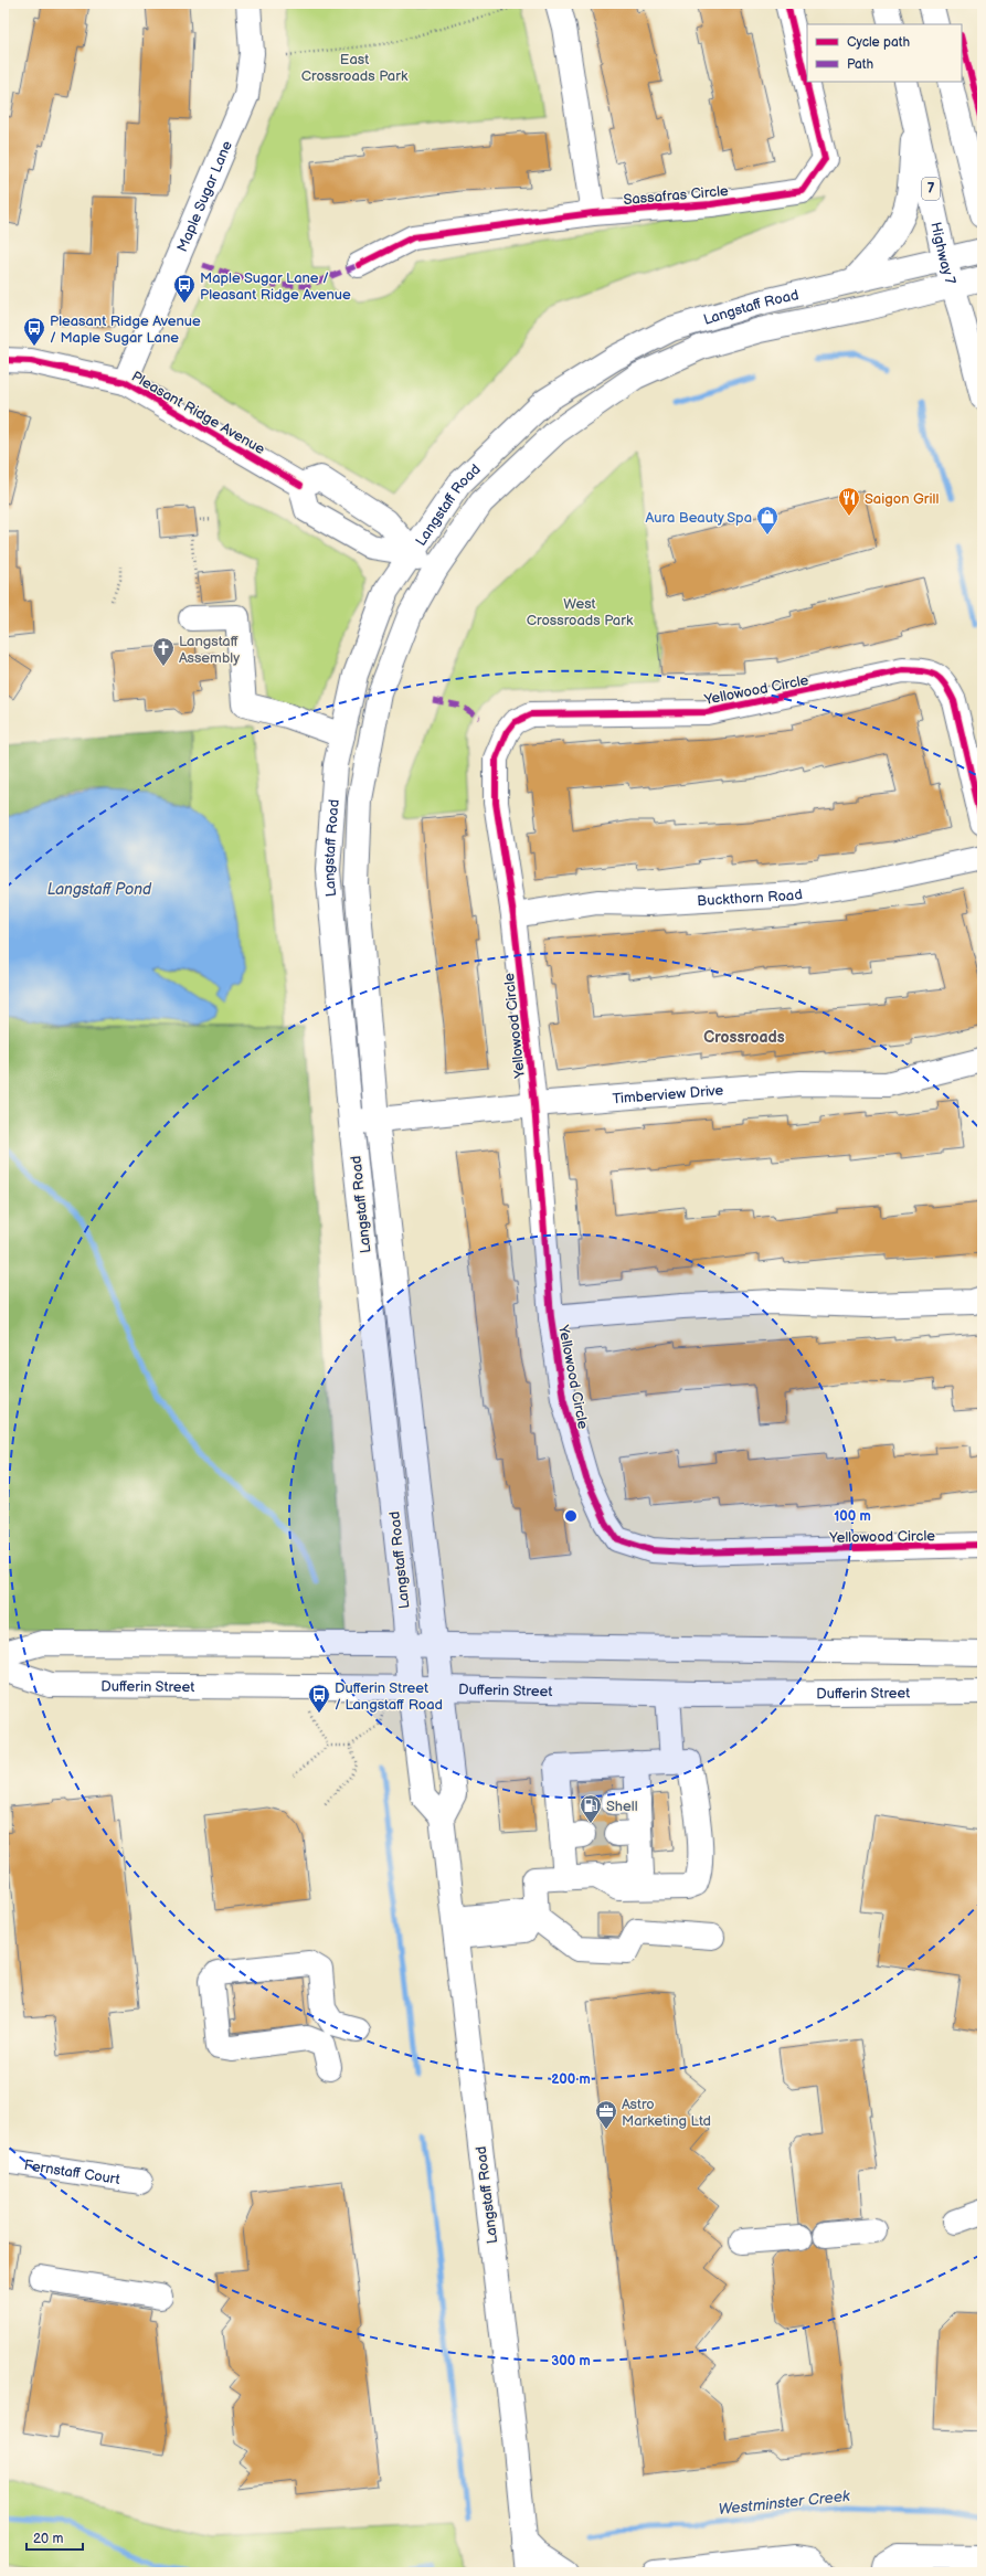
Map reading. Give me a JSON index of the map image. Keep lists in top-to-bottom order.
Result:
{
  "streets": {
    "main road": [
      "7",
      "Sassafras Circle",
      "Maple Sugar Lane",
      "Highway 7",
      "Langstaff Road",
      "Pleasant Ridge Avenue",
      "Yellowood Circle",
      "Buckthorn Road",
      "Timberview Drive",
      "Dufferin Street",
      "Fernstaff Court"
    ]
  },
  "crossings": [
    ["Maple Sugar Lane", "Pleasant Ridge Avenue"],
    ["Highway 7", "Langstaff Road"],
    ["Langstaff Road", "Timberview Drive"],
    ["Langstaff Road", "Dufferin Street"],
    ["Yellowood Circle", "Buckthorn Road"],
    ["Yellowood Circle", "Timberview Drive"]
  ],
  "districts": ["Crossroads"],
  "water": ["Langstaff Pond", "Westminster Creek"],
  "parks": ["East Crossroads Park", "West Crossroads Park"],
  "places": {
    "bus stop": ["Maple Sugar Lane / Pleasant Ridge Avenue", "Pleasant Ridge Avenue / Maple Sugar Lane", "Dufferin Street / Langstaff Road"],
    "restaurant": ["Saigon Grill"],
    "shop": ["Aura Beauty Spa"],
    "church": ["Langstaff Assembly"],
    "fuel station": ["Shell"],
    "office": ["Astro Marketing Ltd"]
  },
  "legend": ["Cycle path", "Path"],
  "scale_bar": "20 m",
  "rings": ["100 m", "200 m", "300 m"]
}
